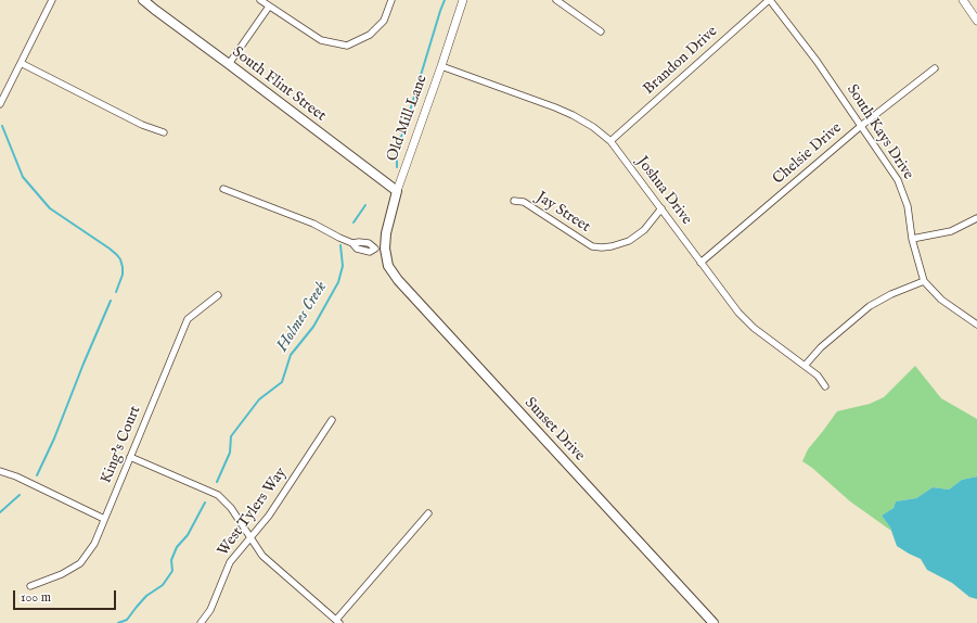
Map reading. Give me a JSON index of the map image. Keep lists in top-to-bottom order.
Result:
{
  "streets": {
    "main road": ["South Flint Street", "Old Mill Lane", "Sunset Drive"],
    "street": [
      "Brandon Drive",
      "South Kays Drive",
      "Chelsie Drive",
      "Joshua Drive",
      "Jay Street",
      "King's Court",
      "West Tylers Way"
    ]
  },
  "crossings": [
    ["Brandon Drive", "South Kays Drive"],
    ["Brandon Drive", "Joshua Drive"],
    ["South Flint Street", "Old Mill Lane"],
    ["Old Mill Lane", "Joshua Drive"],
    ["Old Mill Lane", "Sunset Drive"],
    ["South Kays Drive", "Chelsie Drive"],
    ["Chelsie Drive", "Joshua Drive"],
    ["Joshua Drive", "Jay Street"]
  ],
  "water": ["Holmes Creek"],
  "scale_bar": "100 m"
}
